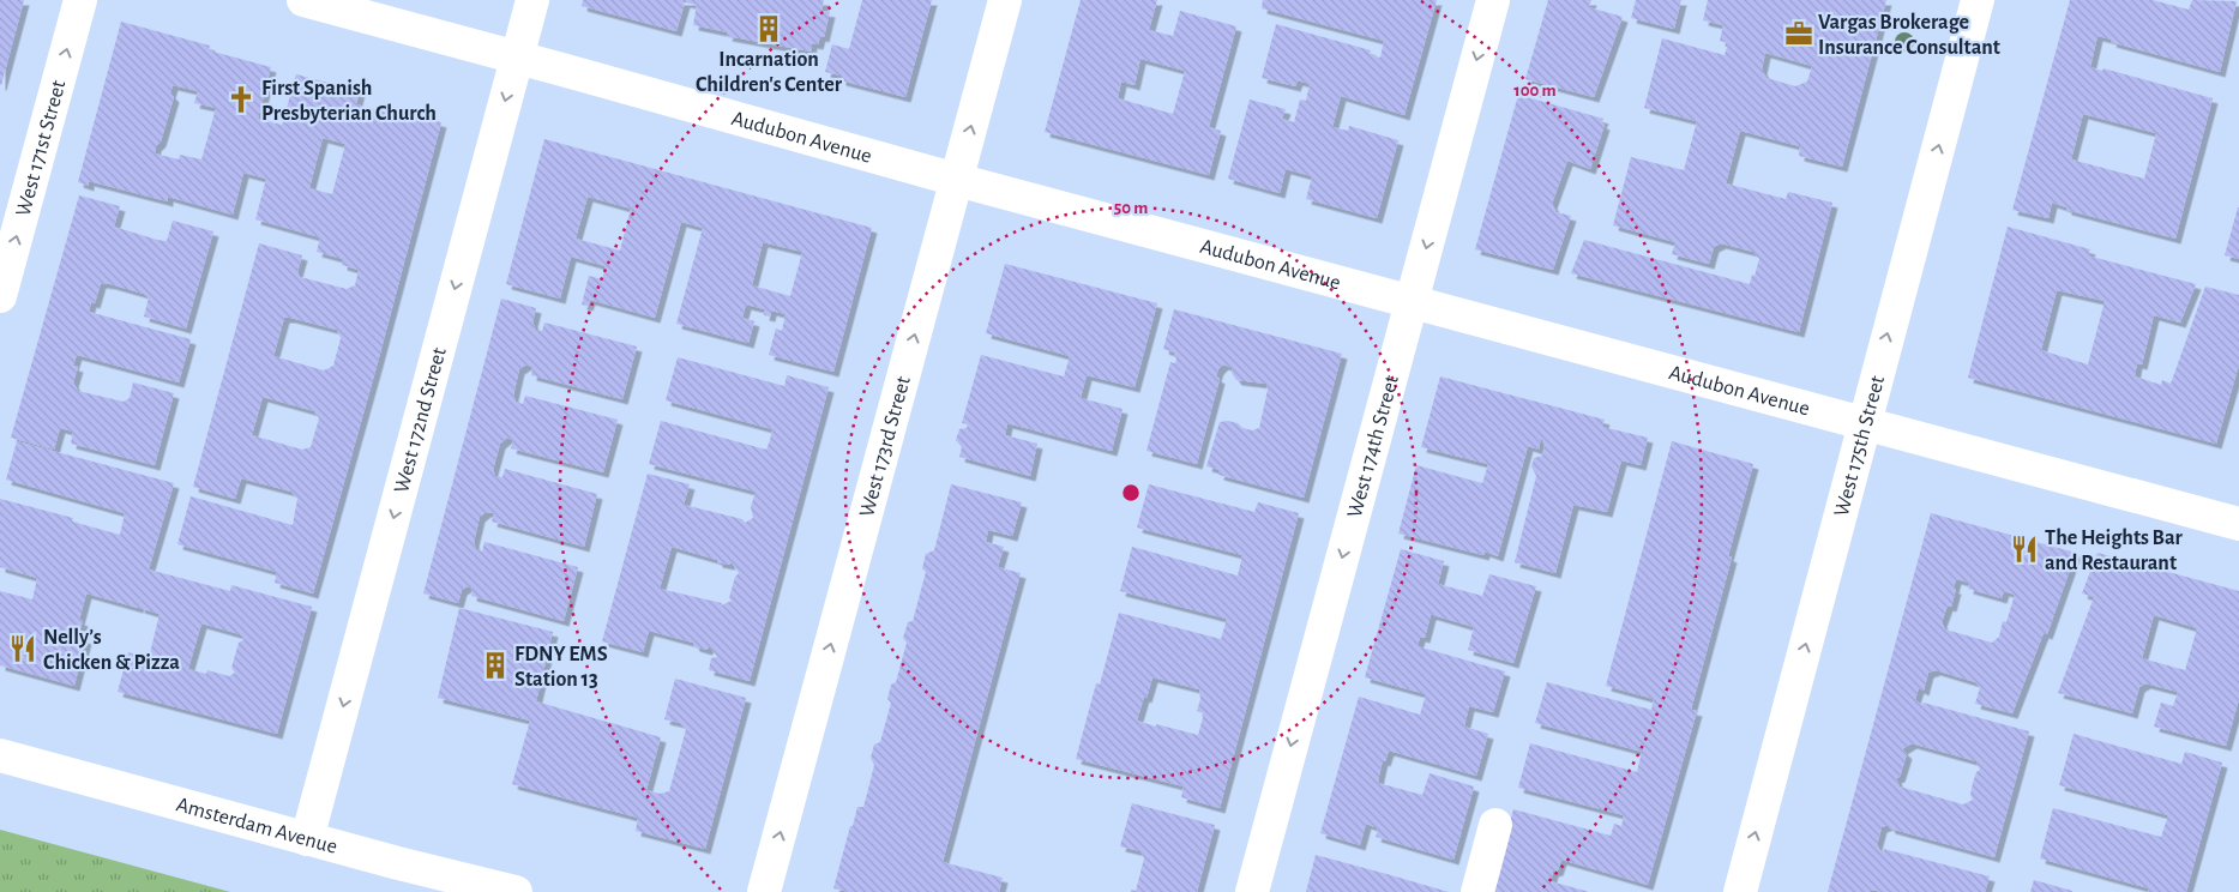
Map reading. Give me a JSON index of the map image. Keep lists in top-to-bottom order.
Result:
{
  "streets": {
    "street": [
      "Audubon Avenue",
      "West 171st Street",
      "West 172nd Street",
      "West 173rd Street",
      "West 174th Street",
      "West 175th Street",
      "Amsterdam Avenue"
    ]
  },
  "crossings": [
    ["Audubon Avenue", "West 172nd Street"],
    ["Audubon Avenue", "West 173rd Street"],
    ["Audubon Avenue", "West 174th Street"],
    ["Audubon Avenue", "West 175th Street"],
    ["West 172nd Street", "Amsterdam Avenue"]
  ],
  "one_way": [
    "West 171st Street",
    "West 172nd Street",
    "West 173rd Street",
    "West 174th Street",
    "West 175th Street"
  ],
  "places": {
    "building": ["Incarnation Children's Center", "FDNY EMS Station 13"],
    "office": ["Vargas Brokerage Insurance Consultant"],
    "church": ["First Spanish Presbyterian Church"],
    "restaurant": ["The Heights Bar and Restaurant", "Nelly’s Chicken & Pizza"]
  },
  "rings": ["100 m", "50 m"]
}
